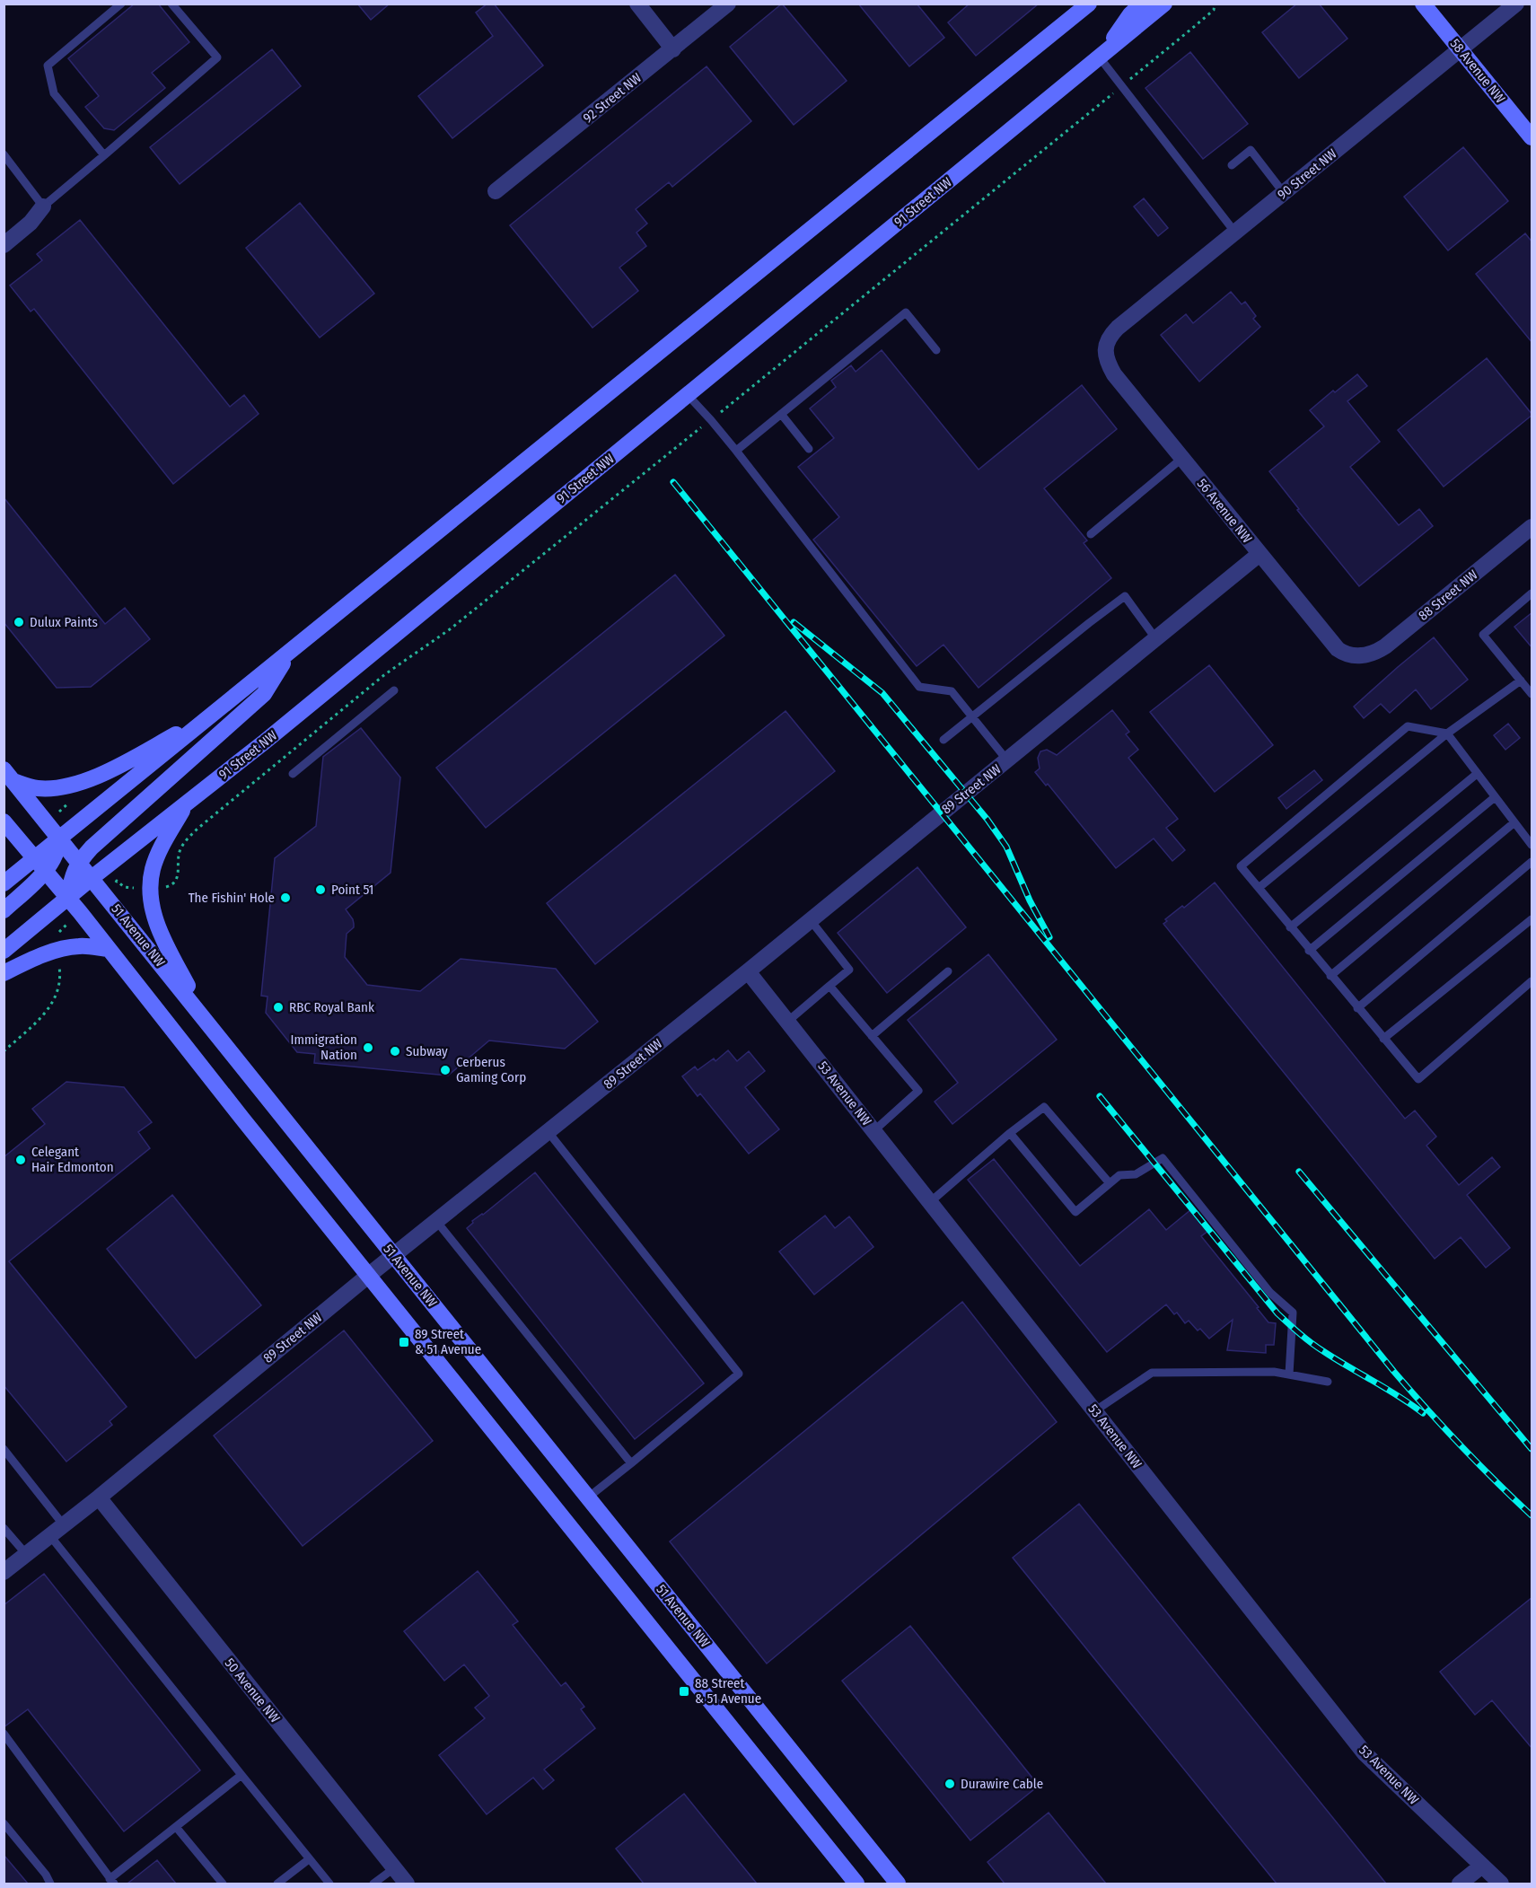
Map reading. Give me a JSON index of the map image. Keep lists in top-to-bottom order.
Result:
{
  "streets": {
    "main road": ["58 Avenue NW", "91 Street NW", "51 Avenue NW"],
    "street": [
      "92 Street NW",
      "90 Street NW",
      "56 Avenue NW",
      "88 Street NW",
      "89 Street NW",
      "53 Avenue NW",
      "50 Avenue NW"
    ]
  },
  "crossings": [
    ["58 Avenue NW", "90 Street NW"],
    ["90 Street NW", "56 Avenue NW"],
    ["91 Street NW", "51 Avenue NW"],
    ["56 Avenue NW", "88 Street NW"],
    ["56 Avenue NW", "89 Street NW"],
    ["89 Street NW", "51 Avenue NW"],
    ["89 Street NW", "53 Avenue NW"],
    ["89 Street NW", "50 Avenue NW"]
  ],
  "places": {
    "other": [
      "Dulux Paints",
      "Point 51",
      "The Fishin' Hole",
      "RBC Royal Bank",
      "Immigration Nation",
      "Subway",
      "Cerberus Gaming Corp",
      "Celegant Hair Edmonton",
      "Durawire Cable"
    ],
    "transit": ["89 Street & 51 Avenue", "88 Street & 51 Avenue"]
  }
}
